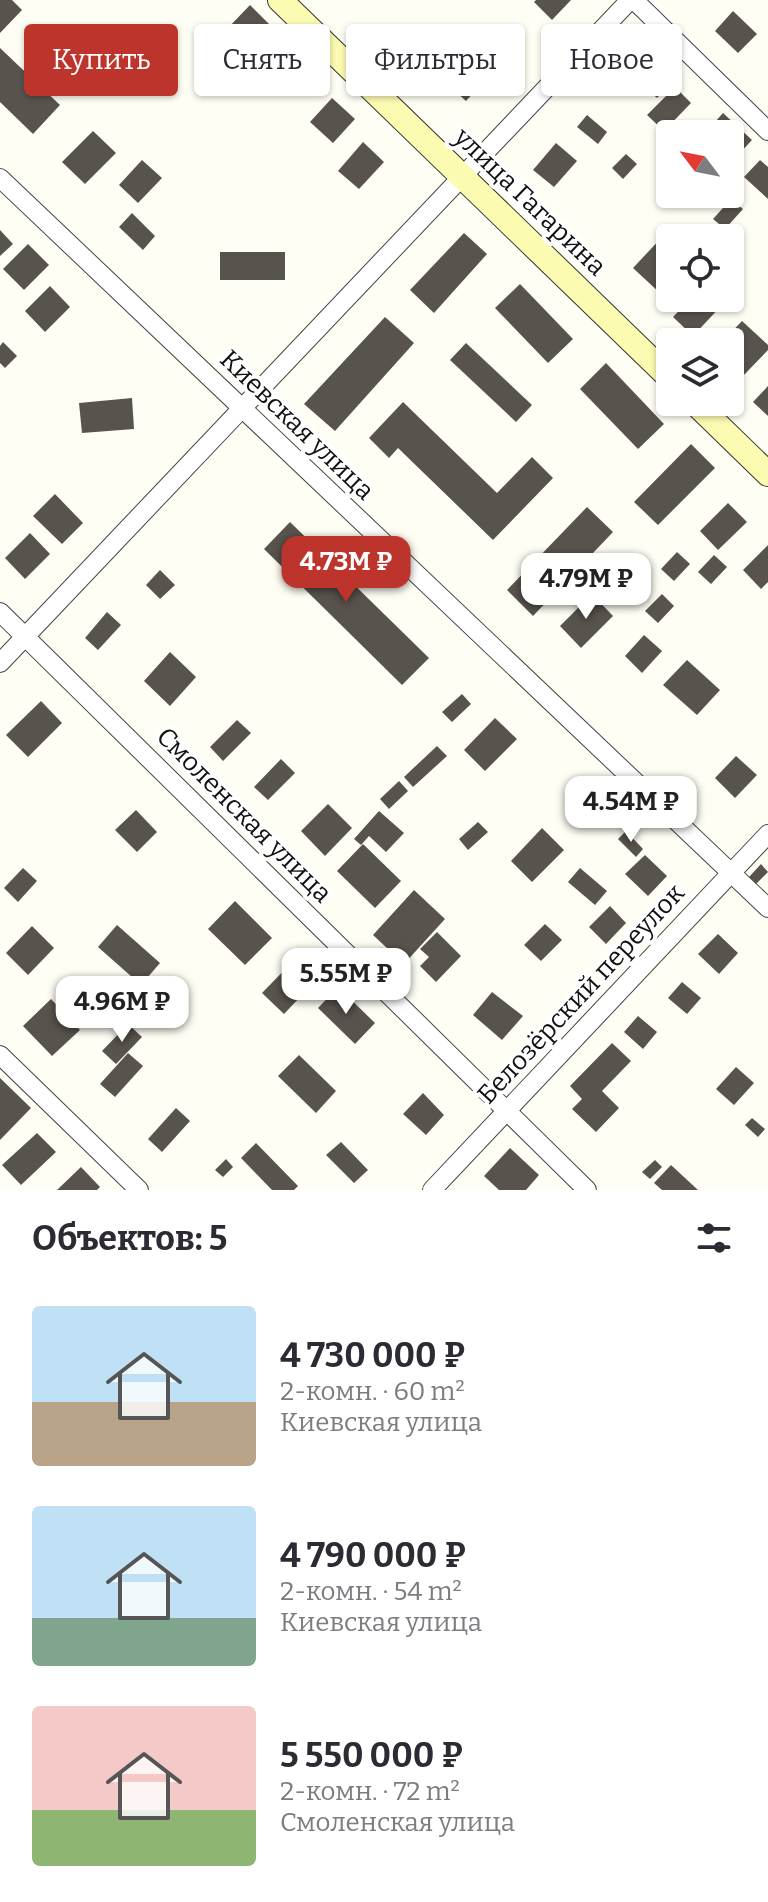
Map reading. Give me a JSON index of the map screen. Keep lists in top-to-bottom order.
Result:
{
  "streets": {
    "street": [
      "улица Гагарина",
      "Киевская улица",
      "Смоленская улица",
      "Белозёрский переулок"
    ]
  },
  "crossings": [
    ["Киевская улица", "Белозёрский переулок"],
    ["Смоленская улица", "Белозёрский переулок"]
  ],
  "north": "top left",
  "page": {
    "chip": [
      "Купить",
      "Снять",
      "Фильтры",
      "Новое"
    ],
    "price": [
      "4.73M ₽",
      "4.79M ₽",
      "4.54M ₽",
      "5.55M ₽",
      "4.96M ₽"
    ],
    "heading": "Объектов: 5",
    "list": [
      {
        "name": "4 730 000 ₽",
        "note": "2-комн. · 60 m² · Киевская улица"
      },
      {
        "name": "4 790 000 ₽",
        "note": "2-комн. · 54 m² · Киевская улица"
      },
      {
        "name": "5 550 000 ₽",
        "note": "2-комн. · 72 m² · Смоленская улица"
      }
    ]
  }
}
